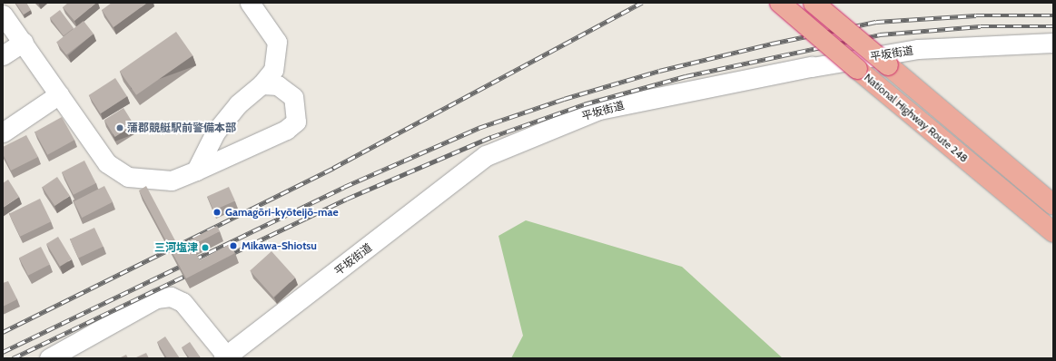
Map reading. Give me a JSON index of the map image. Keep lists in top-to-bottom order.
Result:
{
  "streets": {
    "highway": ["National Highway Route 248"],
    "street": ["平坂街道"]
  },
  "places": [
    "蒲郡競艇駅前警備本部",
    "Gamagōri-kyōteijō-mae",
    "Mikawa-Shiotsu",
    "三河塩津"
  ]
}
